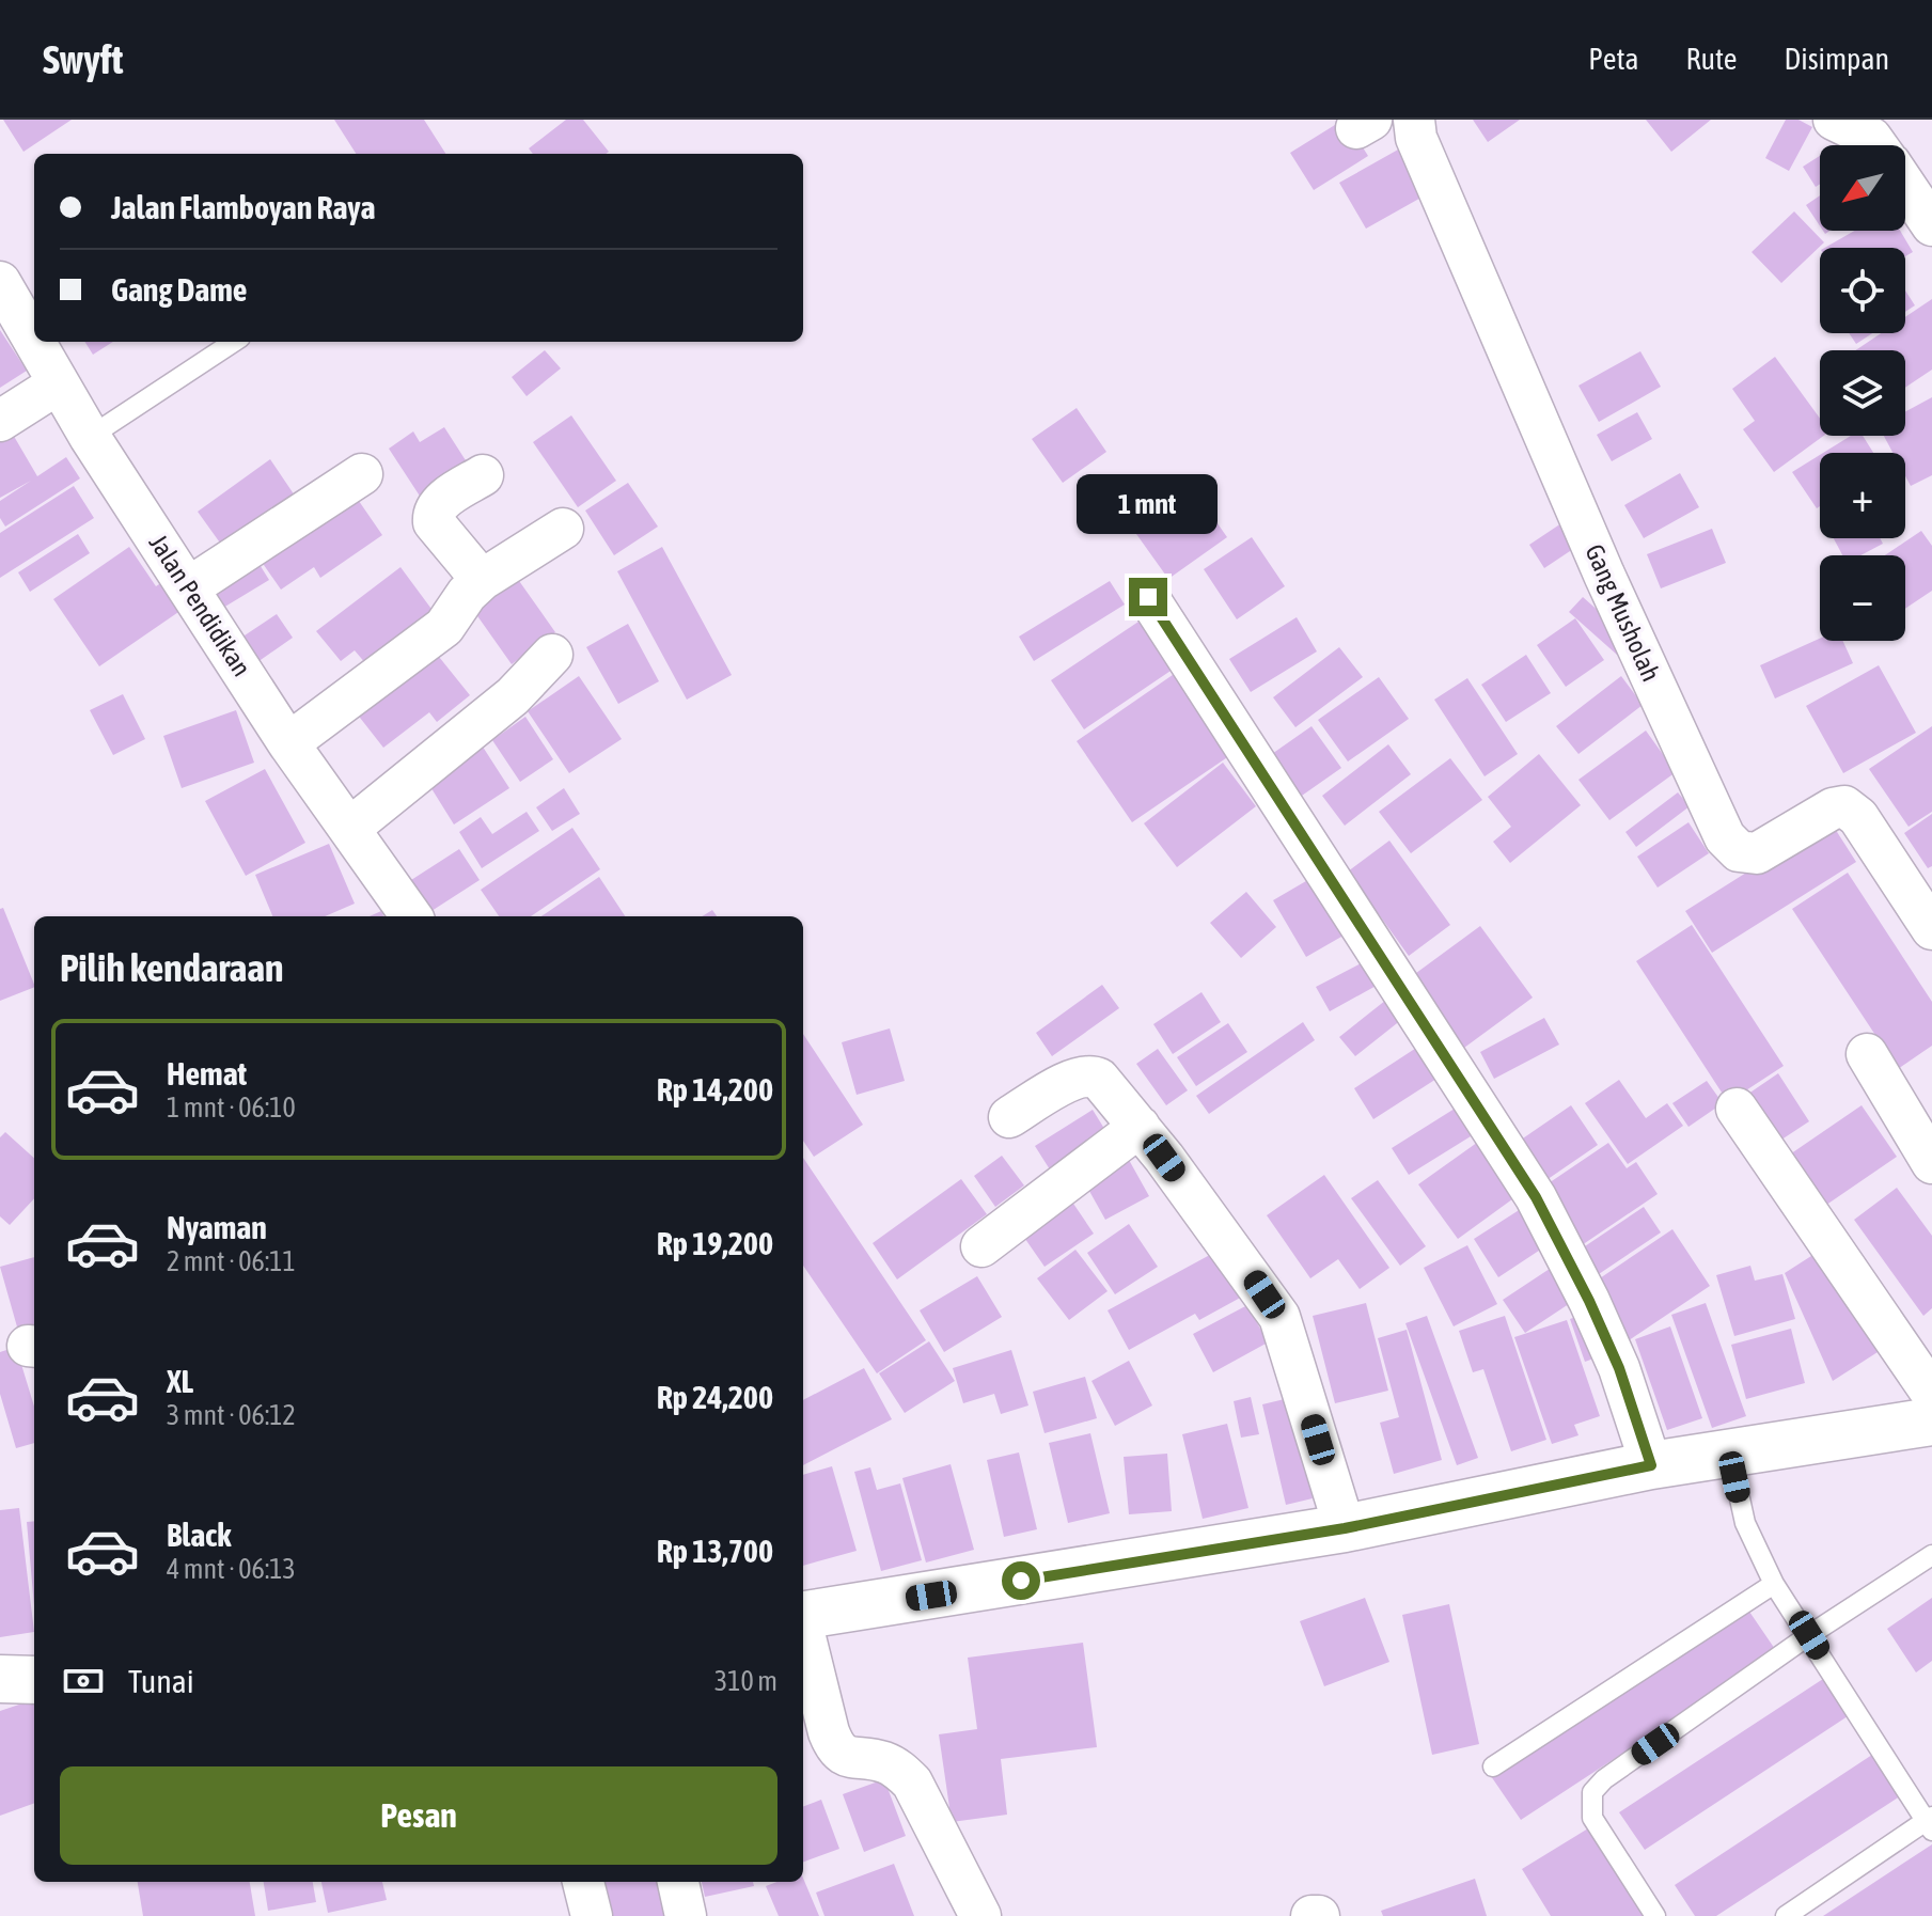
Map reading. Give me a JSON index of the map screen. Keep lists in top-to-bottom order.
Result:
{
  "streets": {
    "street": ["Jalan Pendidikan", "Gang Musholah"]
  },
  "north": "bottom left",
  "page": {
    "header": "Swyft",
    "nav": ["Peta", "Rute", "Disimpan"],
    "map_buttons": ["+", "−"],
    "banner": ["Jalan Flamboyan Raya", "Gang Dame"],
    "bubble": "1 mnt",
    "heading": "Pilih kendaraan",
    "list": [
      {
        "name": "Hemat",
        "note": "1 mnt · 06:10",
        "value": "Rp 14,200"
      },
      {
        "name": "Nyaman",
        "note": "2 mnt · 06:11",
        "value": "Rp 19,200"
      },
      {
        "name": "XL",
        "note": "3 mnt · 06:12",
        "value": "Rp 24,200"
      },
      {
        "name": "Black",
        "note": "4 mnt · 06:13",
        "value": "Rp 13,700"
      }
    ],
    "pay": ["Tunai", "310 m"],
    "buttons": "Pesan"
  }
}
